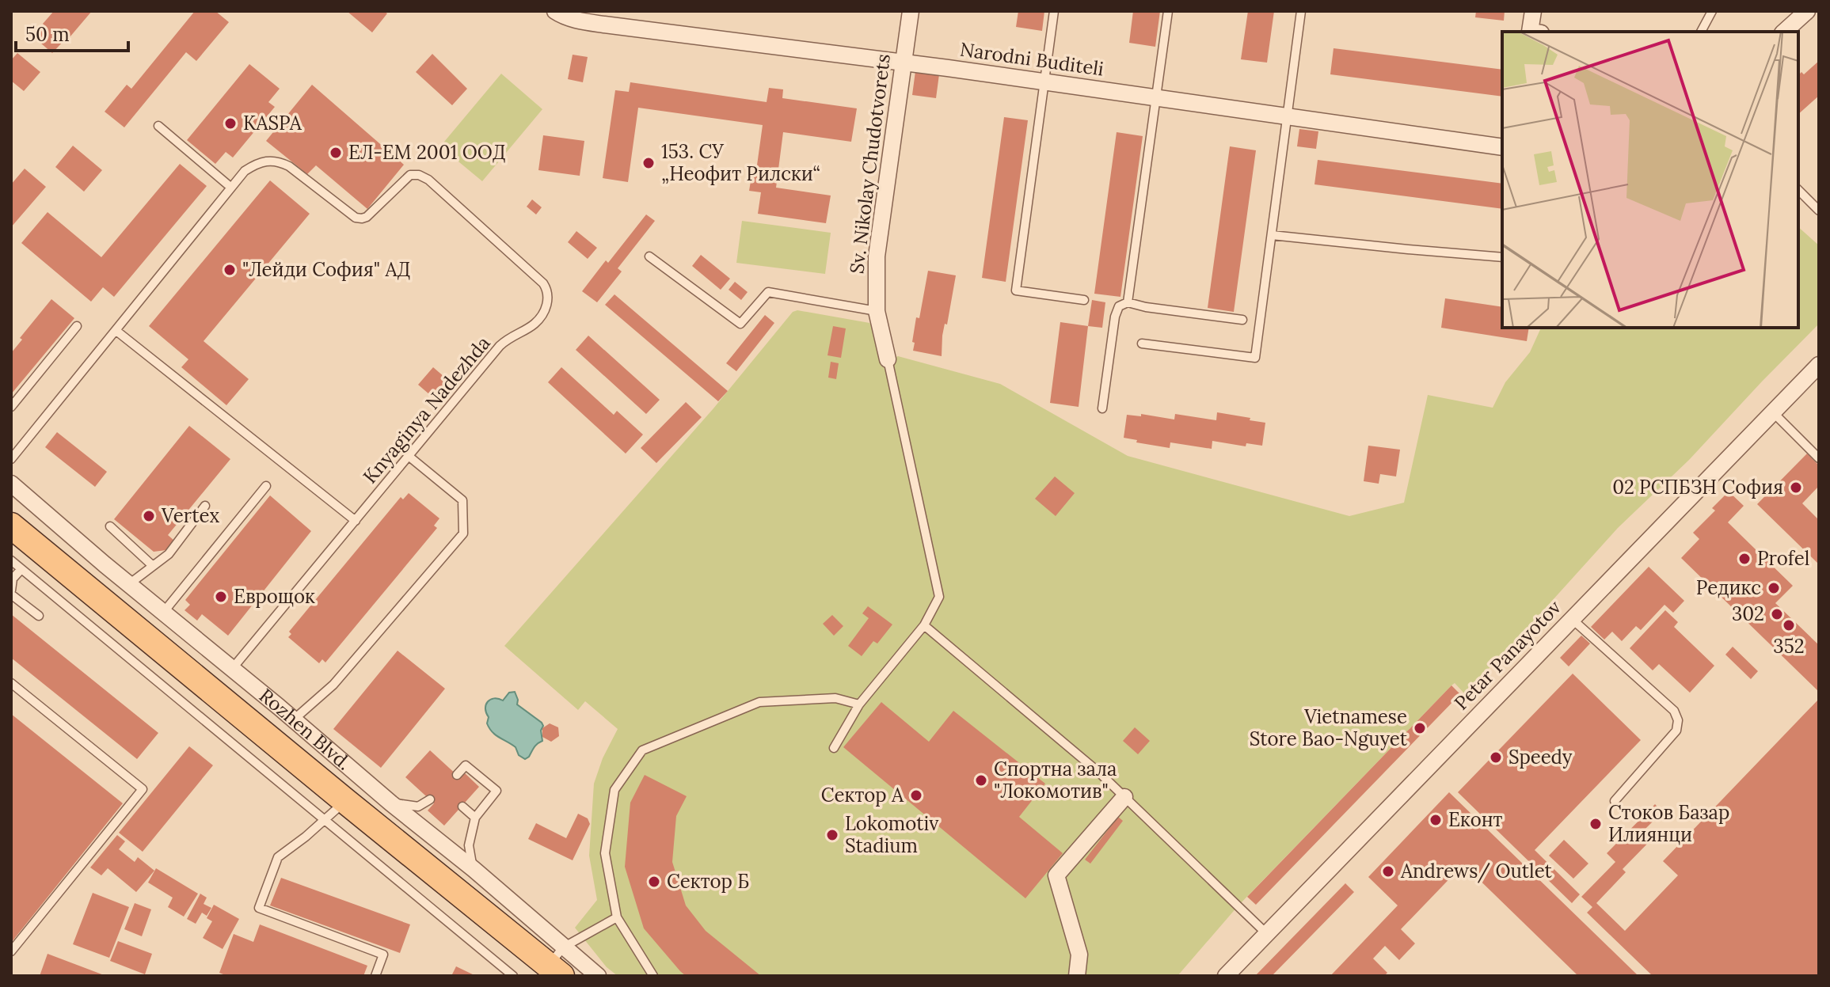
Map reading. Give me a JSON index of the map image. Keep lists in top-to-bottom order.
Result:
{
  "streets": {
    "main road": ["Rozhen Blvd."],
    "street": ["Narodni Buditeli", "Sv. Nikolay Chudotvorets", "Petar Panayotov"],
    "lane": ["Knyaginya Nadezhda"]
  },
  "crossings": [
    ["Narodni Buditeli", "Sv. Nikolay Chudotvorets"],
    ["Knyaginya Nadezhda", "Rozhen Blvd."]
  ],
  "places": [
    "KASPA",
    "ЕЛ-ЕМ 2001 ООД",
    "153. СУ „Неофит Рилски“",
    "\"Лейди София\" АД",
    "02 РСПБЗН София",
    "Vertex",
    "Profel",
    "Редикс",
    "Еврощок",
    "302",
    "352",
    "Vietnamese Store Bao-Nguyet",
    "Speedy",
    "Спортна зала \"Локомотив\"",
    "Сектор А",
    "Еконт",
    "Стоков Базар Илиянци",
    "Lokomotiv Stadium",
    "Andrews/ Outlet",
    "Сектор Б"
  ],
  "scale_bar": "50 m"
}
